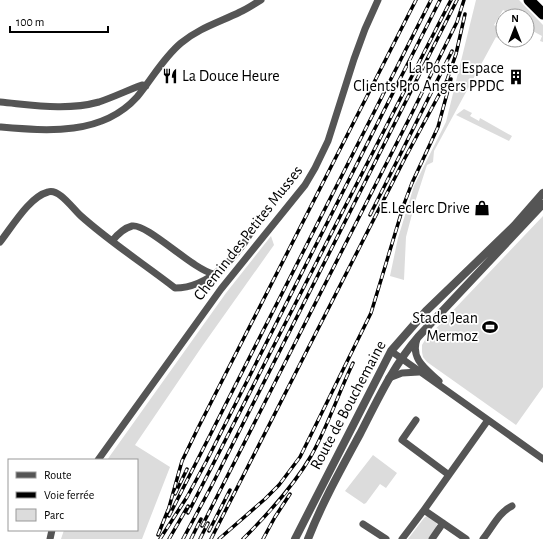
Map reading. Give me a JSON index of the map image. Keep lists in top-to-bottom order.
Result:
{
  "streets": {
    "street": ["Chemin des Petites Musses", "Route de Bouchemaine"]
  },
  "places": {
    "restaurant": ["La Douce Heure"],
    "building": ["La Poste Espace Clients Pro Angers PPDC"],
    "shop": ["E.Leclerc Drive"],
    "sports": ["Stade Jean Mermoz"]
  },
  "legend": ["Route", "Voie ferrée", "Parc"],
  "scale_bar": "100 m",
  "north": "top"
}
